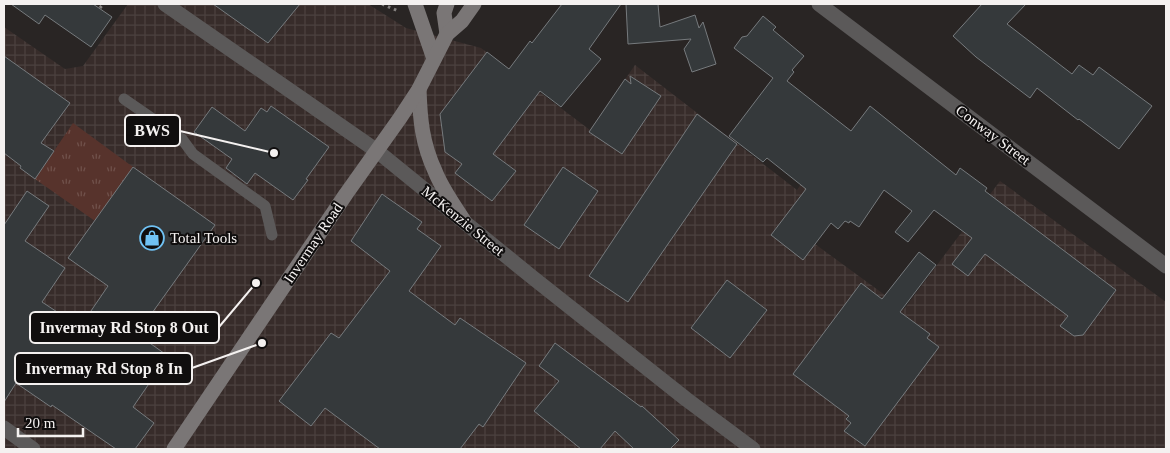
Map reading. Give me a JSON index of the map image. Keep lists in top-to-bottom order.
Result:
{
  "streets": {
    "main road": ["Invermay Road"],
    "street": ["Conway Street", "McKenzie Street"]
  },
  "crossings": [
    ["McKenzie Street", "Invermay Road"]
  ],
  "places": {
    "other": ["BWS", "Invermay Rd Stop 8 Out", "Invermay Rd Stop 8 In"],
    "shop": ["Total Tools"]
  },
  "scale_bar": "20 m"
}
